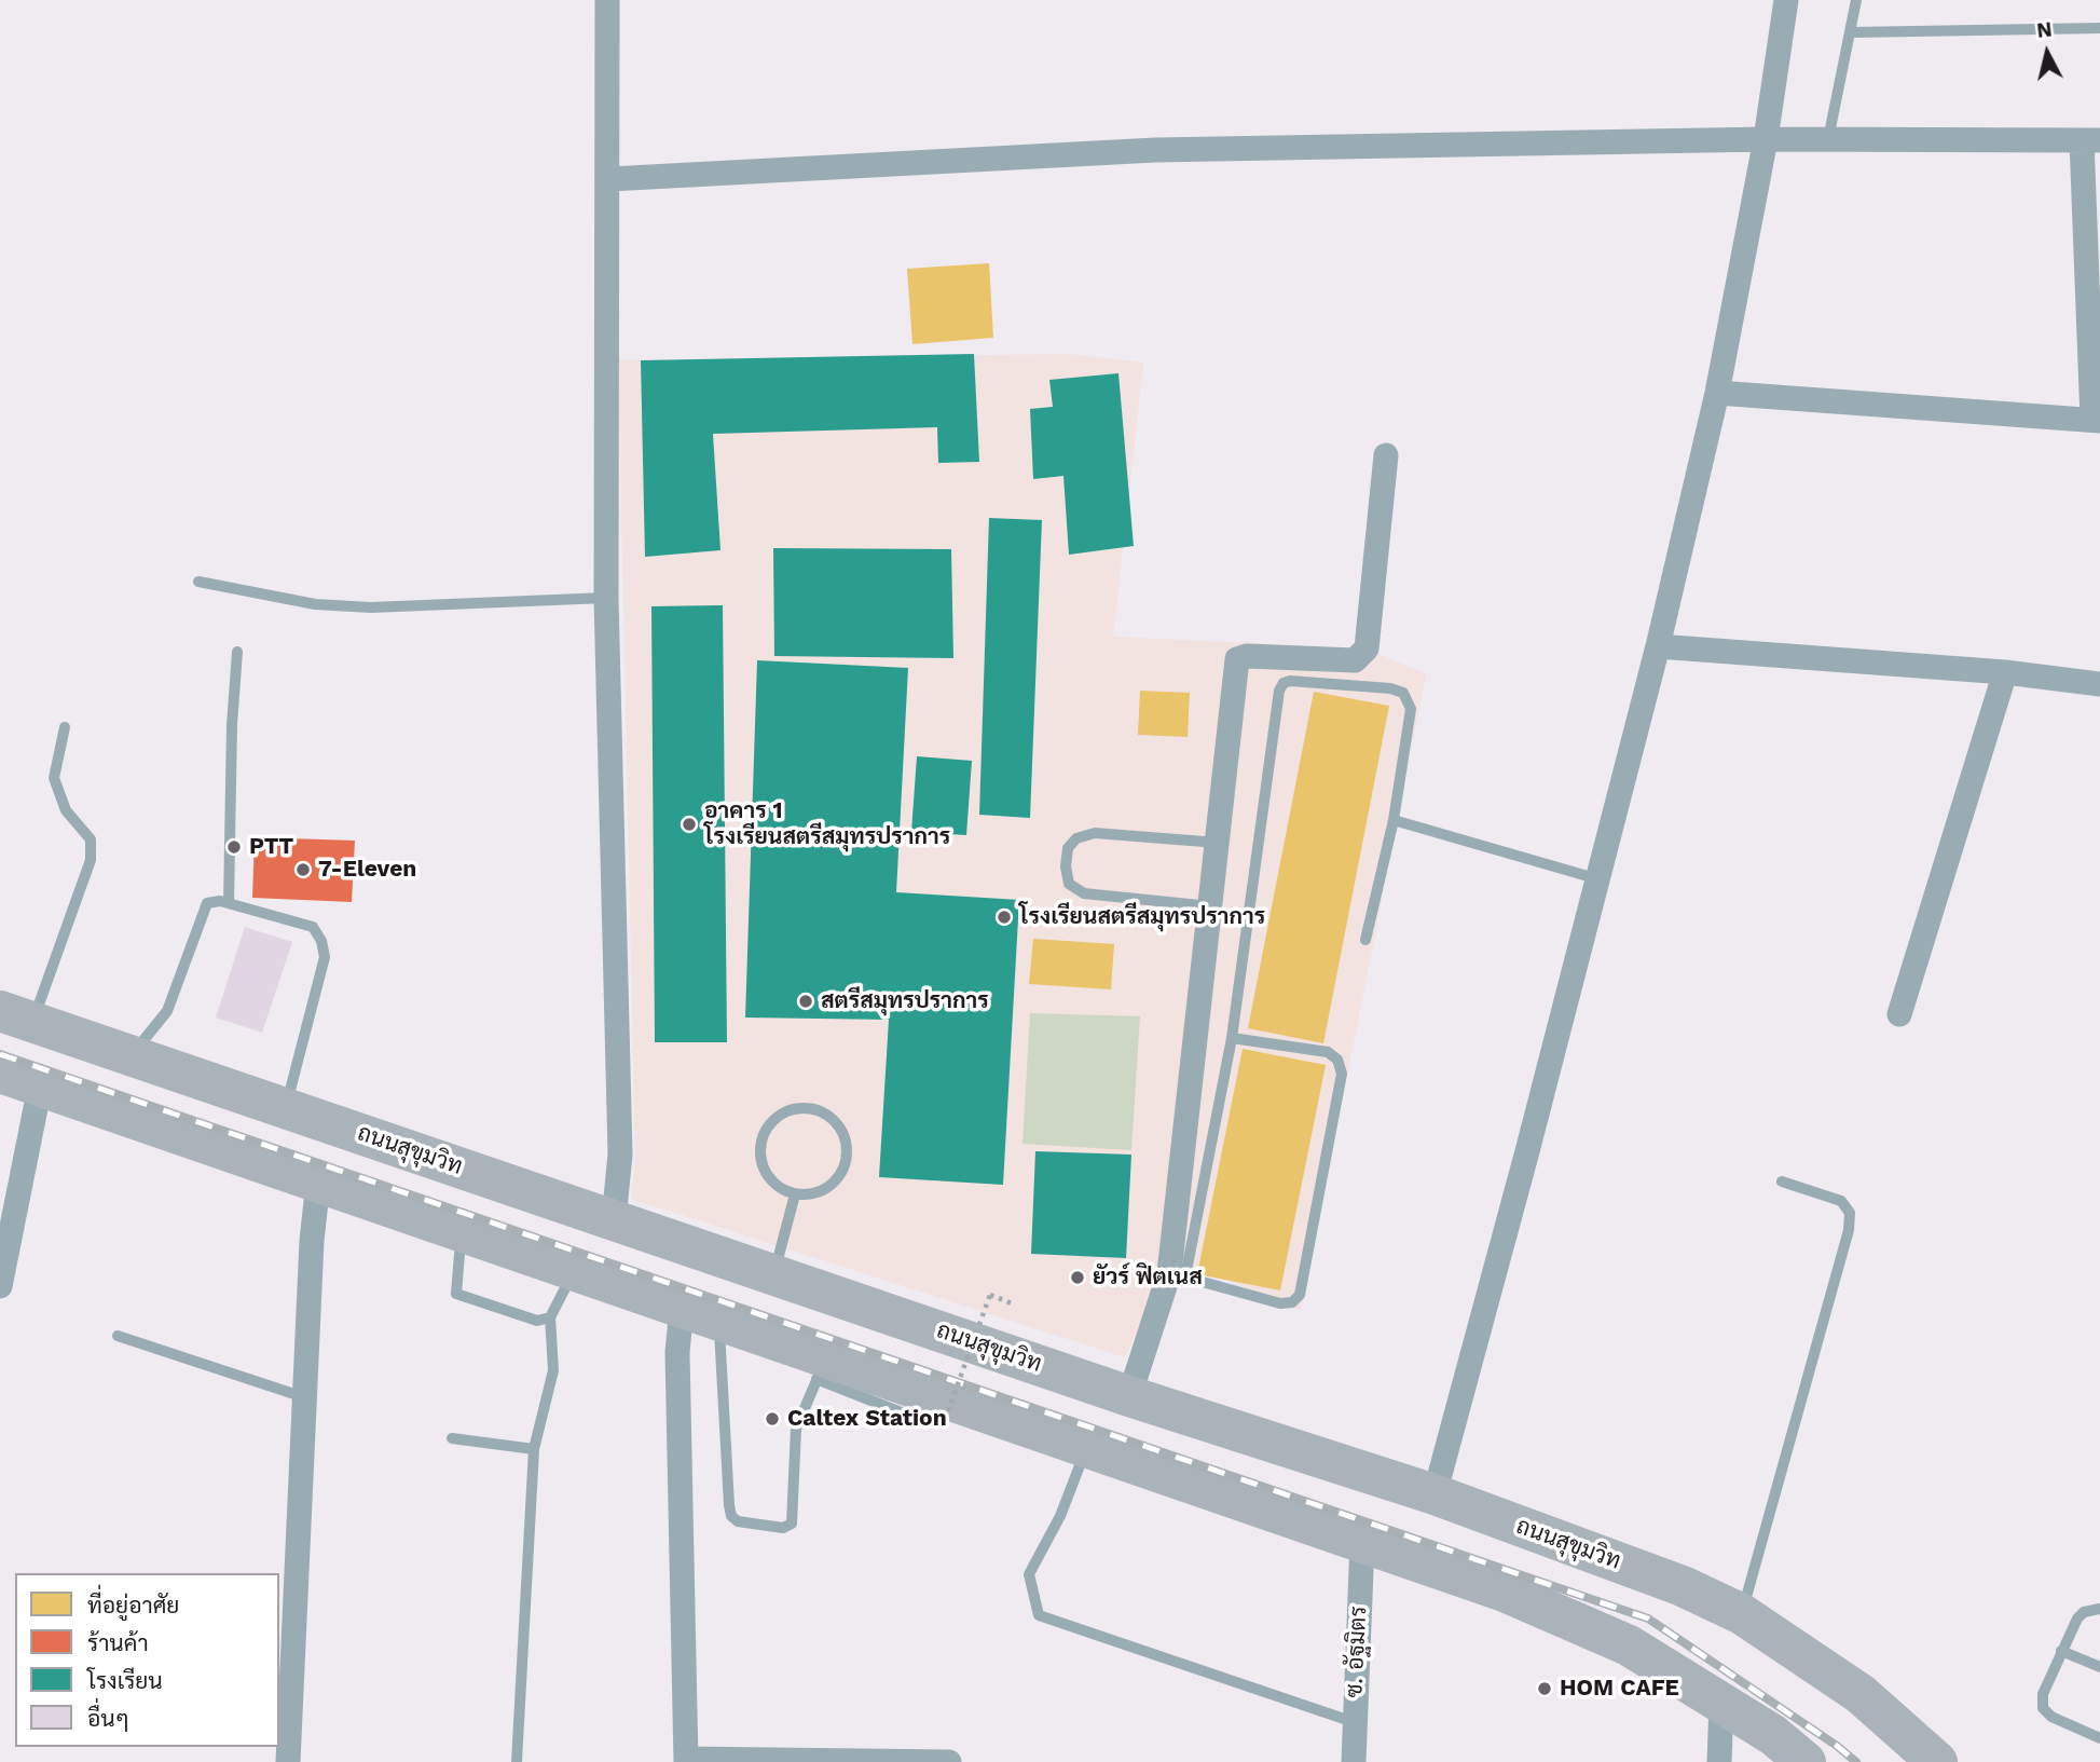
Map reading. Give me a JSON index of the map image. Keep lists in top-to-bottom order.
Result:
{
  "streets": {
    "highway": ["ถนนสุขุมวิท"],
    "street": ["ซ. อัฐมิตร"]
  },
  "places": [
    "อาคาร 1 โรงเรียนสตรีสมุทรปราการ",
    "PTT",
    "7-Eleven",
    "โรงเรียนสตรีสมุทรปราการ",
    "สตรีสมุทรปราการ",
    "ยัวร์ ฟิตเนส",
    "Caltex Station",
    "HOM CAFE"
  ],
  "legend": [
    "ที่อยู่อาศัย",
    "ร้านค้า",
    "โรงเรียน",
    "อื่นๆ"
  ],
  "north": "top"
}
